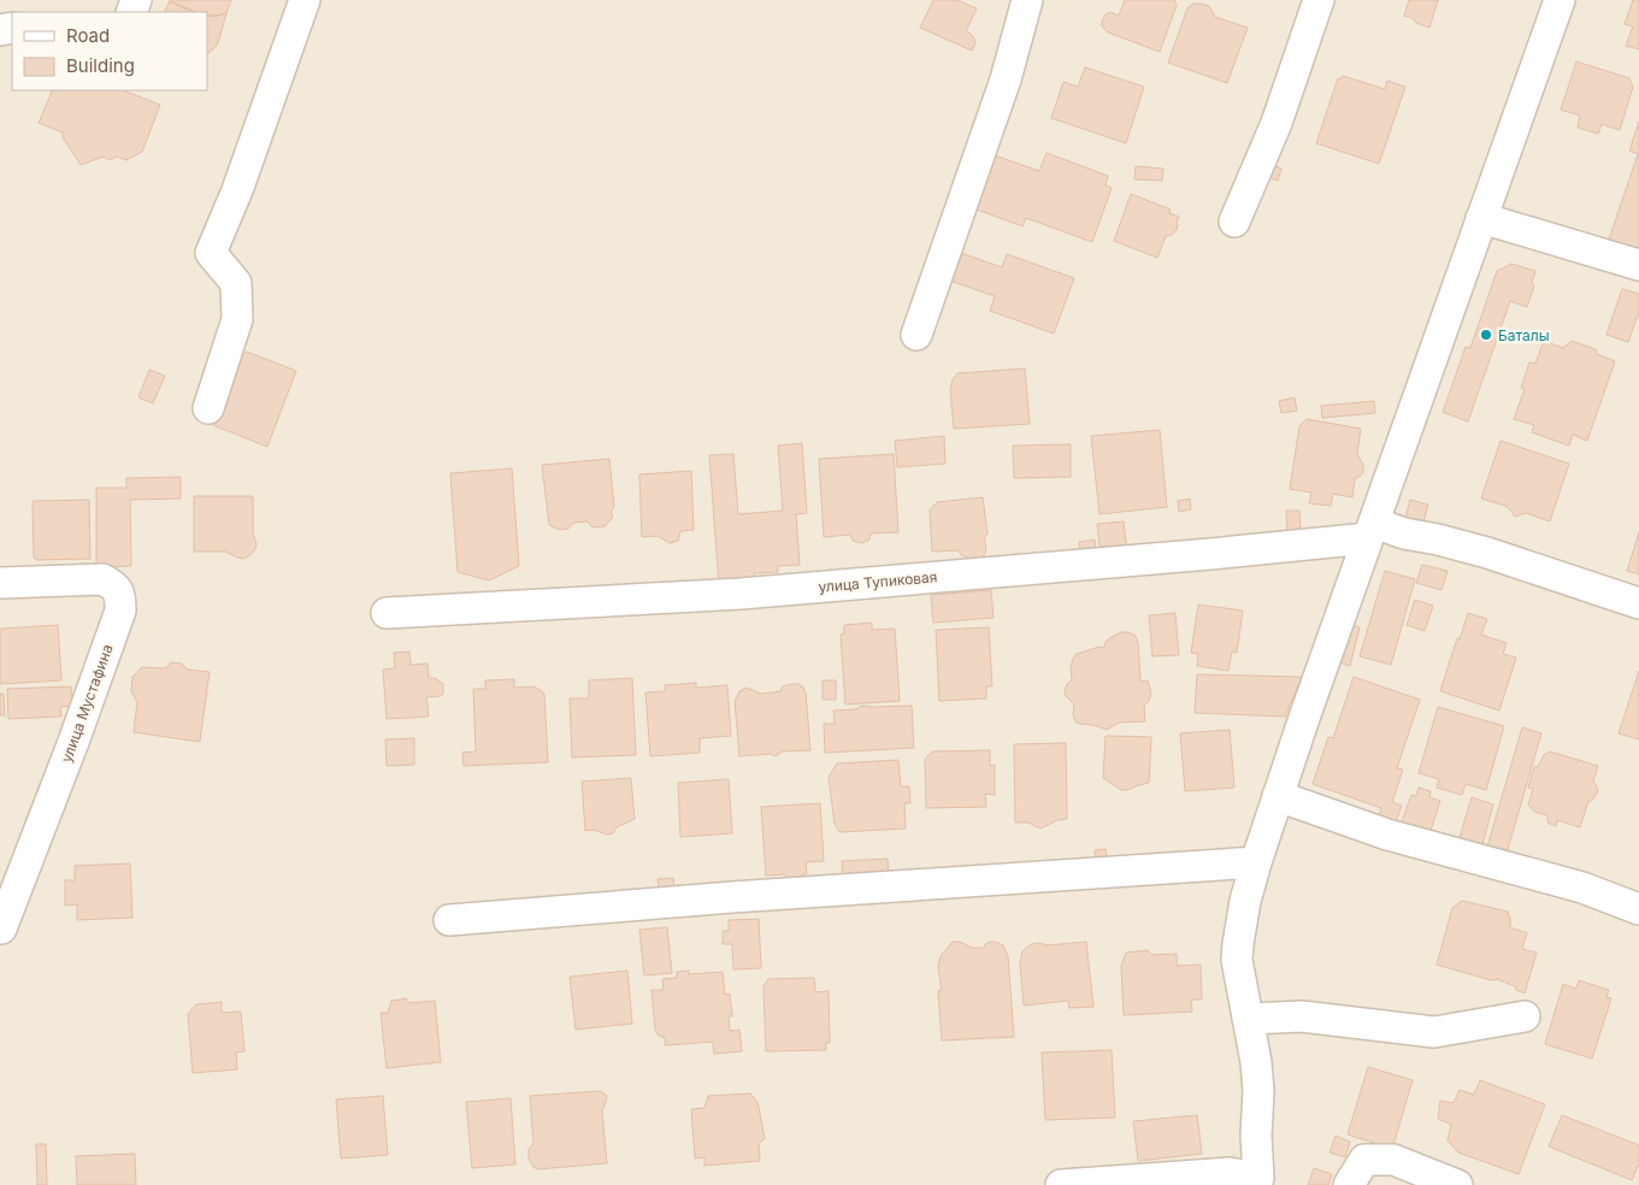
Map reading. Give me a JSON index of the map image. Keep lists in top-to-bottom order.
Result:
{
  "streets": {
    "street": ["улица Тупиковая", "улица Мустафина"]
  },
  "places": ["Баталы"],
  "legend": ["Road", "Building"]
}
